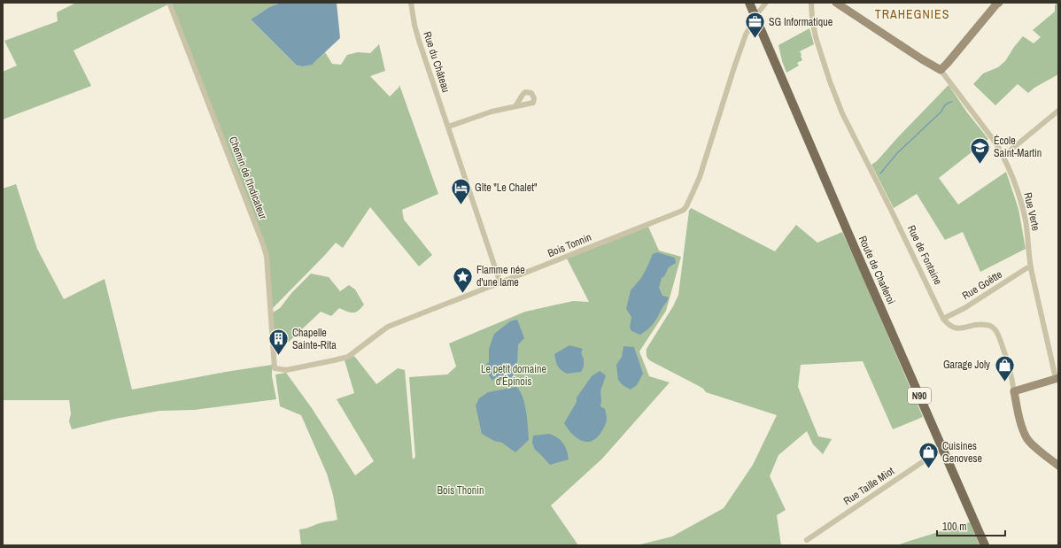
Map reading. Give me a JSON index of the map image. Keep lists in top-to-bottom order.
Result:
{
  "streets": {
    "main road": ["Route de Charleroi", "N90"],
    "street": [
      "Rue du Château",
      "Chemin de l'Indicateur",
      "Rue Verte",
      "Bois Tonnin",
      "Rue de Fontaine",
      "Rue Goëtte",
      "Rue Taille Miot"
    ]
  },
  "crossings": [
    ["Rue du Château", "Bois Tonnin"],
    ["Chemin de l'Indicateur", "Bois Tonnin"],
    ["Rue Verte", "Rue Goëtte"],
    ["Bois Tonnin", "Route de Charleroi"],
    ["Rue de Fontaine", "Rue Goëtte"],
    ["Route de Charleroi", "Rue Taille Miot"]
  ],
  "districts": ["TRAHEGNIES"],
  "parks": ["Le petit domaine d'Épinois", "Bois Thonin"],
  "places": {
    "office": ["SG Informatique"],
    "school or university": ["École Saint-Martin"],
    "hotel": ["Gîte \"Le Chalet\""],
    "place": ["Flamme née d'une lame"],
    "building": ["Chapelle Sainte-Rita"],
    "shop": ["Garage Joly", "Cuisines Genovese"]
  },
  "scale_bar": "100 m"
}
